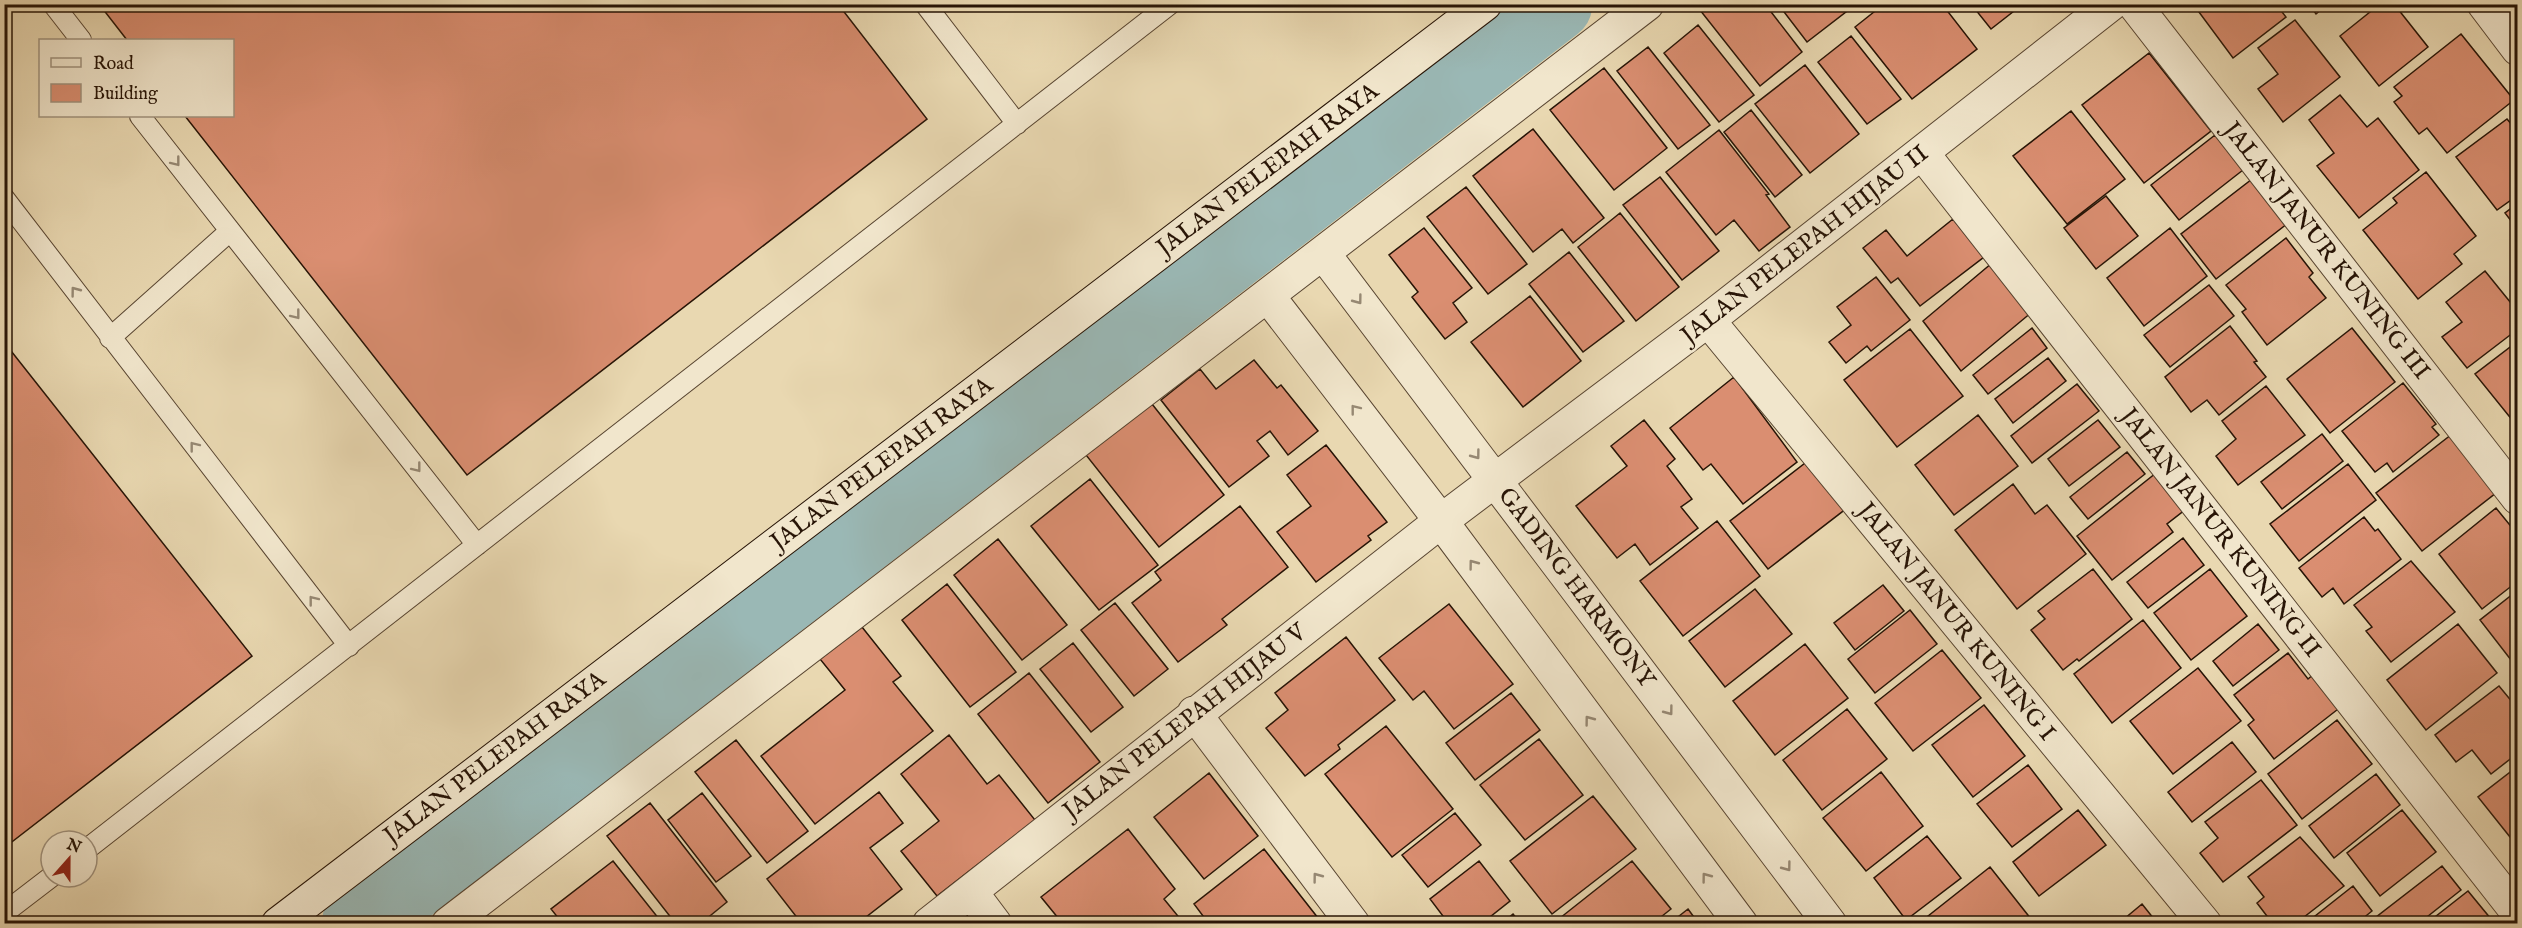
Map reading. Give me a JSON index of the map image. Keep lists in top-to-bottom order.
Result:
{
  "streets": {
    "street": [
      "JALAN PELEPAH RAYA",
      "JALAN PELEPAH HIJAU II",
      "JALAN JANUR KUNING III",
      "JALAN JANUR KUNING II",
      "GADING HARMONY",
      "JALAN JANUR KUNING I",
      "JALAN PELEPAH HIJAU V"
    ]
  },
  "crossings": [
    ["JALAN PELEPAH HIJAU II", "JALAN JANUR KUNING II"],
    ["JALAN PELEPAH HIJAU II", "GADING HARMONY"],
    ["JALAN PELEPAH HIJAU II", "JALAN JANUR KUNING I"],
    ["JALAN PELEPAH HIJAU II", "JALAN PELEPAH HIJAU V"]
  ],
  "legend": ["Road", "Building"],
  "north": "top"
}
